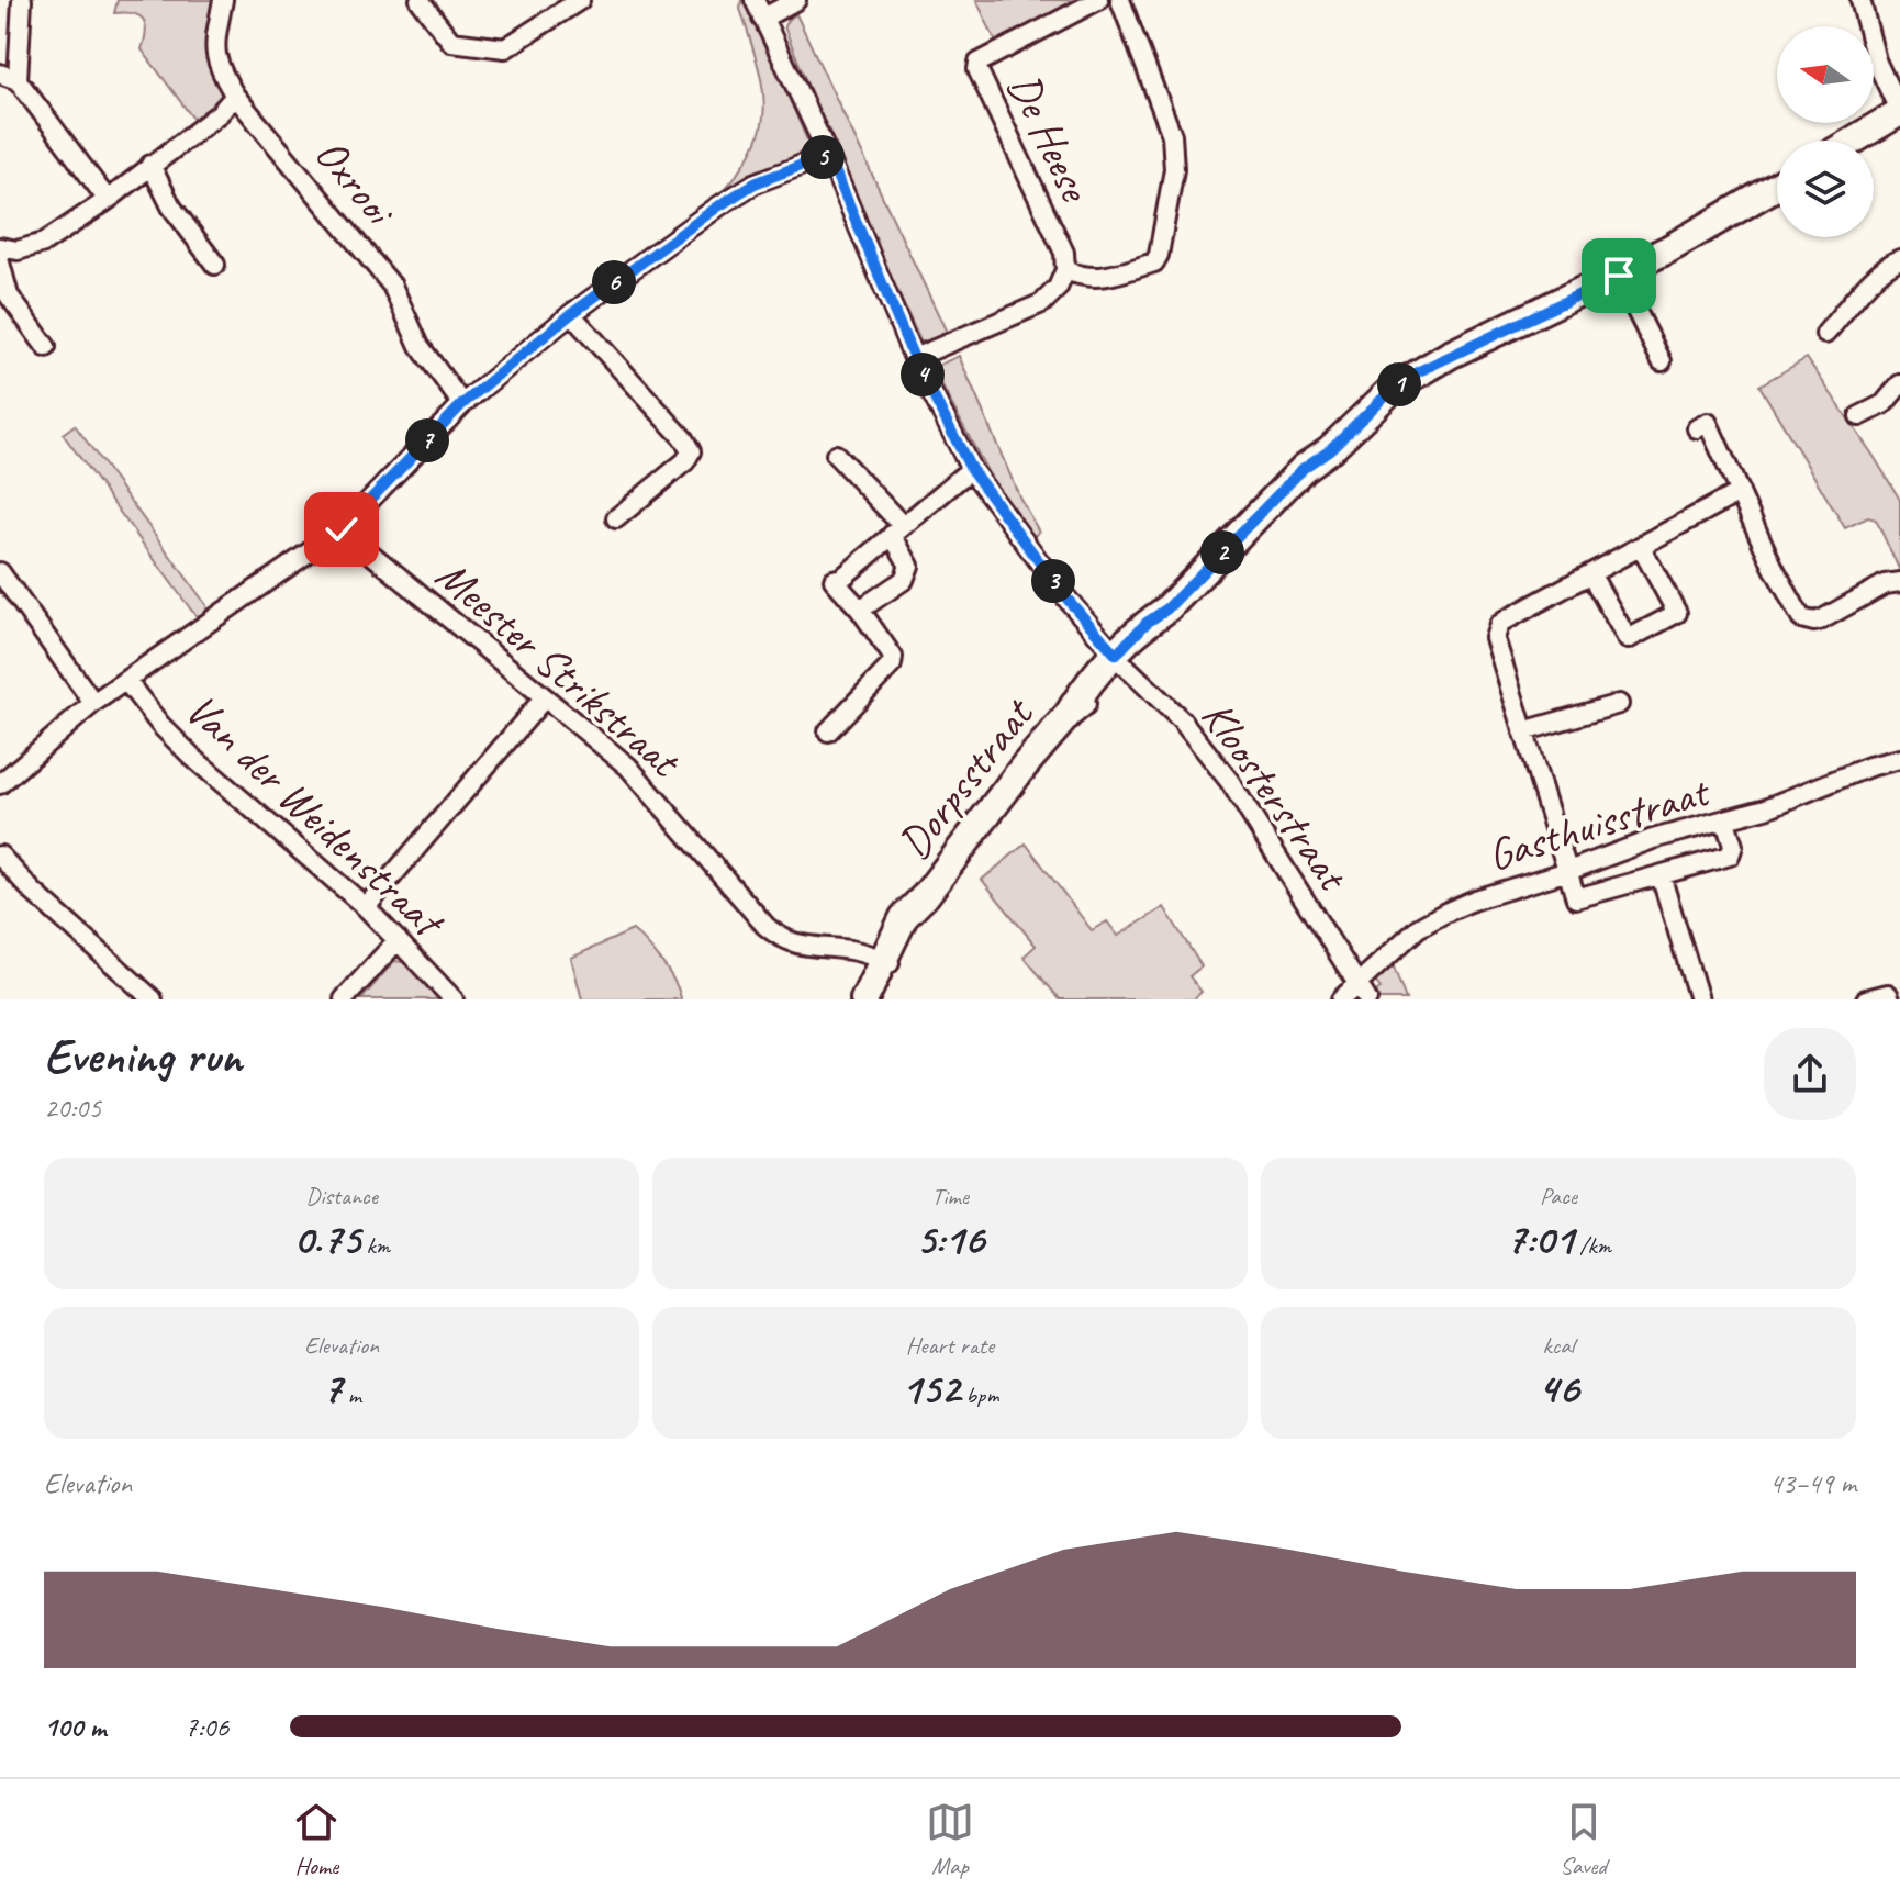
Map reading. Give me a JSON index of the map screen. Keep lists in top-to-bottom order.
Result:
{
  "streets": {
    "street": [
      "De Heese",
      "Oxrooi",
      "Meester Strikstraat",
      "Dorpsstraat",
      "Kloosterstraat",
      "Van der Weidenstraat",
      "Gasthuisstraat"
    ]
  },
  "crossings": [
    ["Meester Strikstraat", "Dorpsstraat"],
    ["Dorpsstraat", "Kloosterstraat"],
    ["Kloosterstraat", "Gasthuisstraat"]
  ],
  "north": "left",
  "page": {
    "pins": [
      "5",
      "6",
      "4",
      "1",
      "7",
      "2",
      "3"
    ],
    "heading": ["Evening run", "20:05"],
    "stats": [
      ["Distance", "0.75 km"],
      ["Time", "5:16"],
      ["Pace", "7:01 /km"],
      ["Elevation", "7 m"],
      ["Heart rate", "152 bpm"],
      ["kcal", "46"]
    ],
    "chart": ["Elevation", "43–49 m"],
    "list": [
      {
        "name": "100 m",
        "note": "7:06"
      }
    ],
    "tabs": ["Home", "Map", "Saved"]
  }
}
